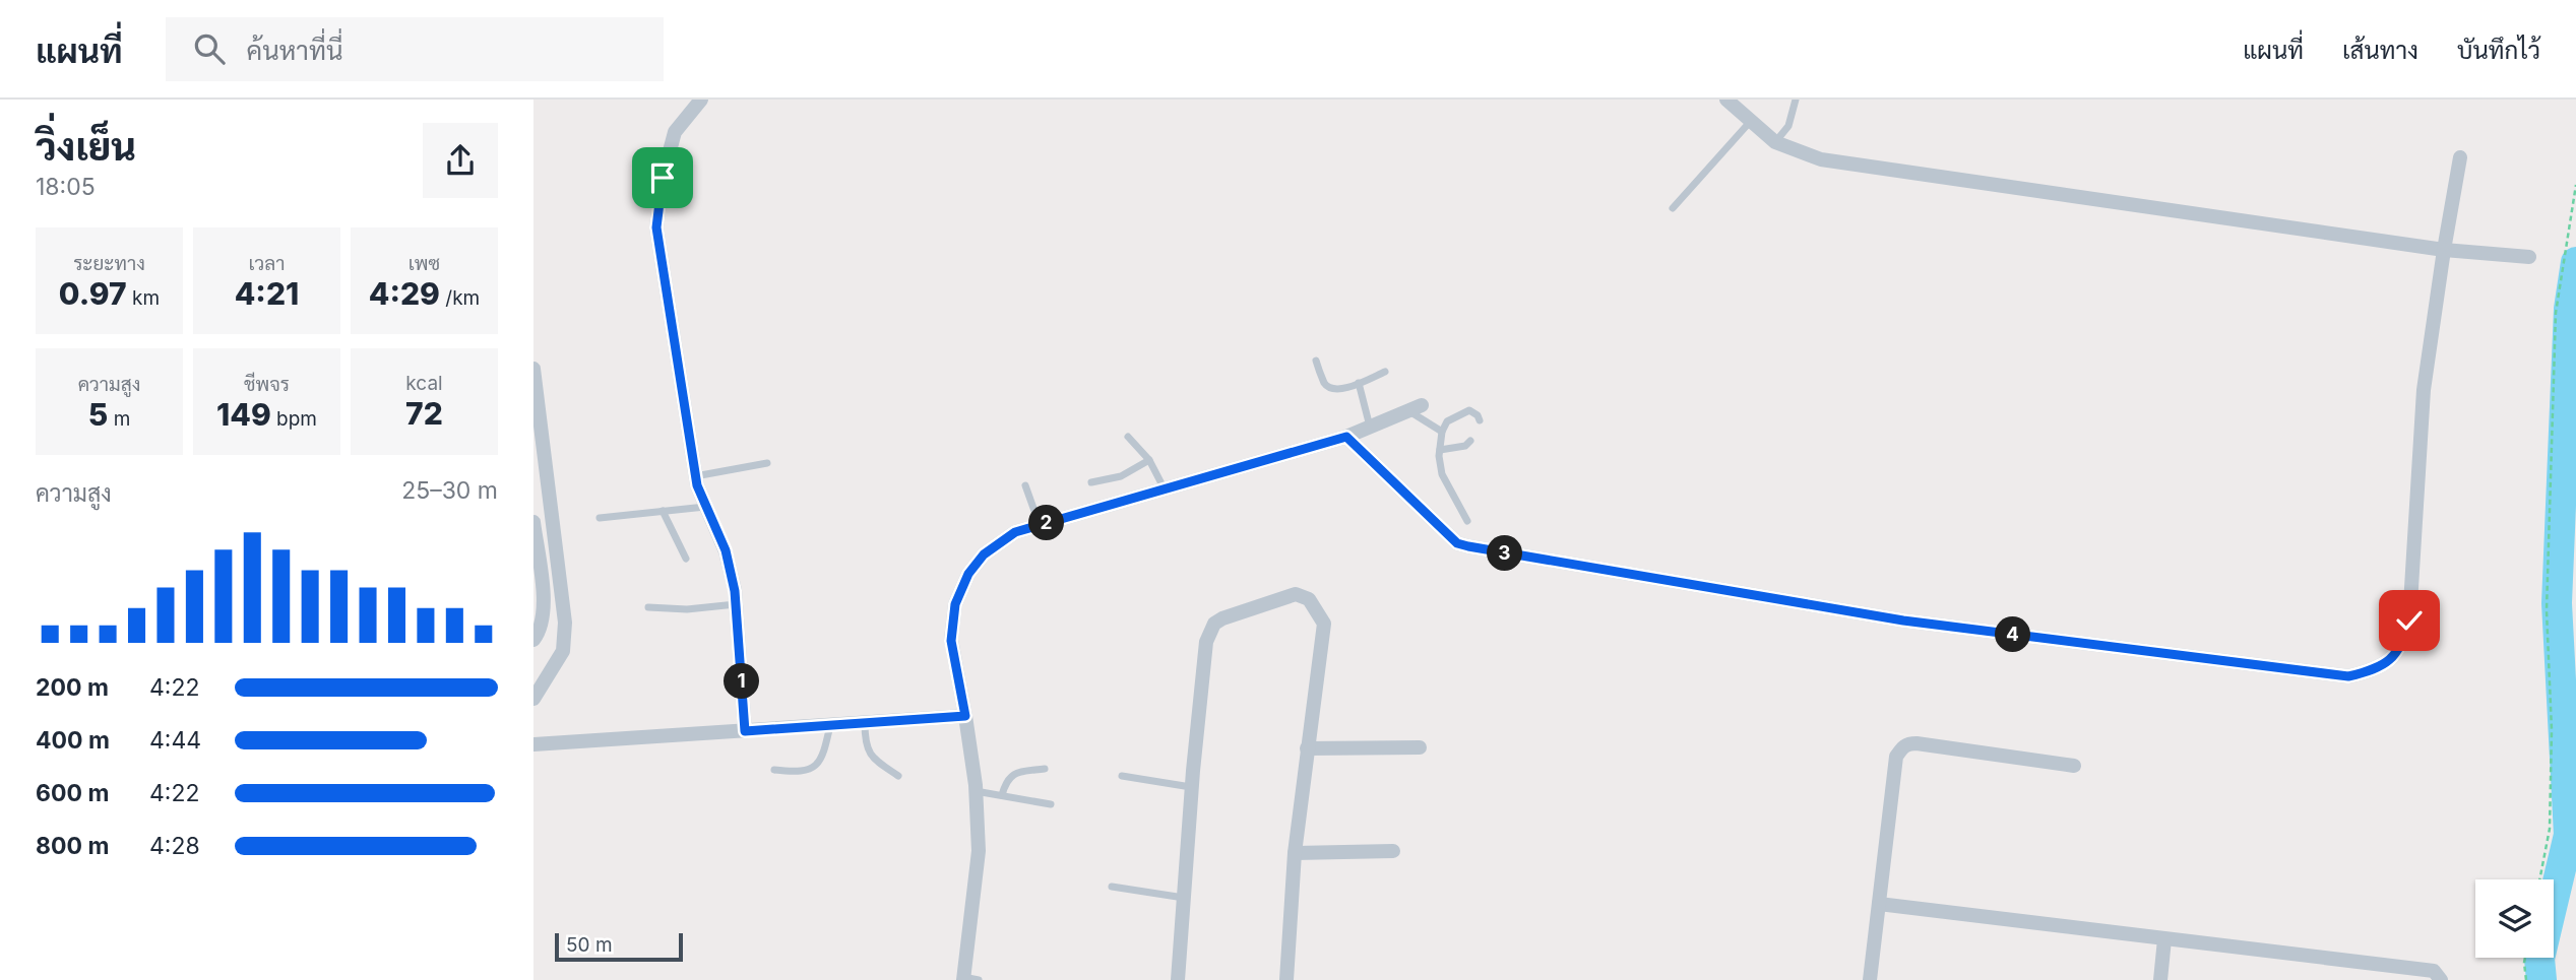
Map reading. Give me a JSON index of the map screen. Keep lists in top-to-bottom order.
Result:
{
  "scale_bar": "50 m",
  "page": {
    "header": "แผนที่",
    "search": "ค้นหาที่นี่",
    "nav": ["แผนที่", "เส้นทาง", "บันทึกไว้"],
    "heading": ["วิ่งเย็น", "18:05"],
    "stats": [
      ["ระยะทาง", "0.97 km"],
      ["เวลา", "4:21"],
      ["เพซ", "4:29 /km"],
      ["ความสูง", "5 m"],
      ["ชีพจร", "149 bpm"],
      ["kcal", "72"]
    ],
    "chart": ["ความสูง", "25–30 m"],
    "pins": [
      "2",
      "3",
      "4",
      "1"
    ],
    "list": [
      {
        "name": "200 m",
        "note": "4:22"
      },
      {
        "name": "400 m",
        "note": "4:44"
      },
      {
        "name": "600 m",
        "note": "4:22"
      },
      {
        "name": "800 m",
        "note": "4:28"
      }
    ],
    "scale": "50 m"
  }
}
